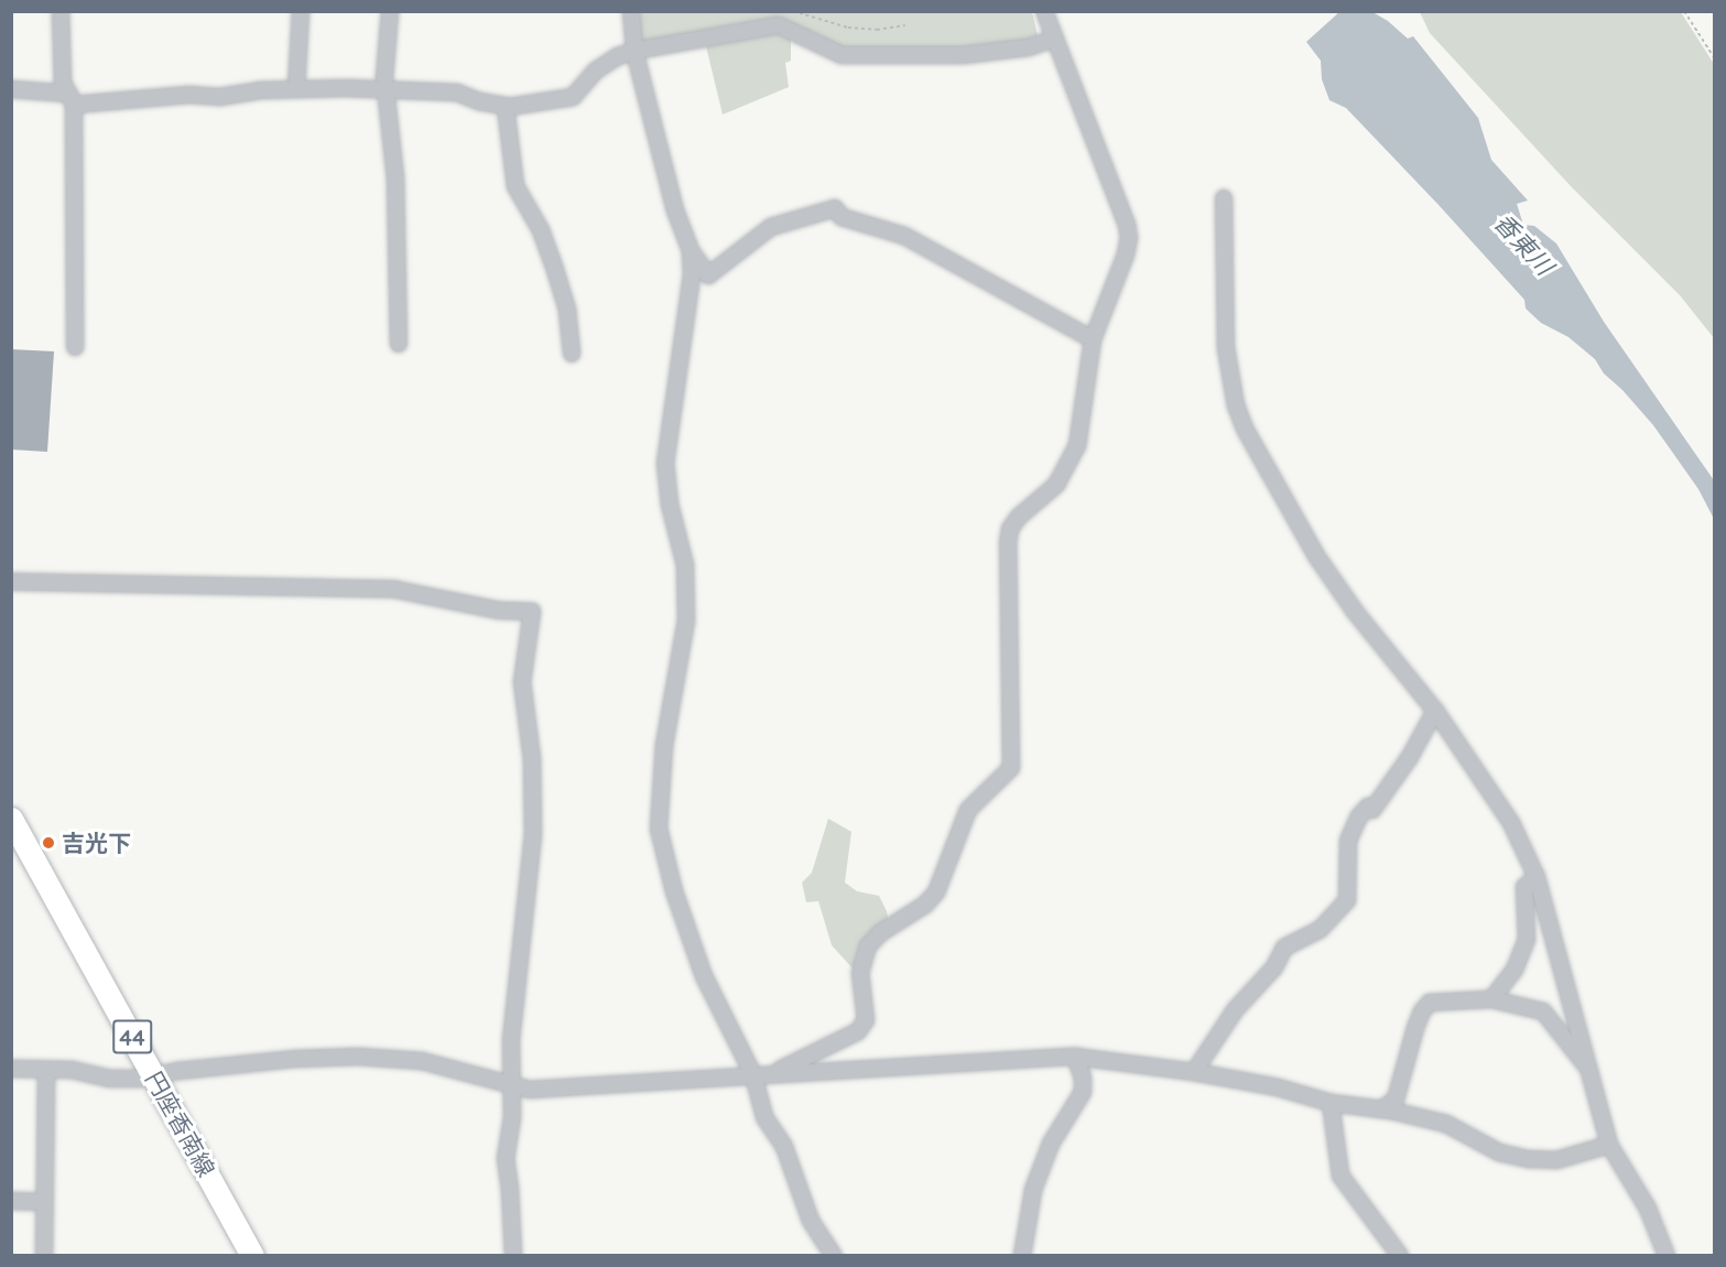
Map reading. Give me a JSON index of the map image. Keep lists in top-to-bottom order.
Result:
{
  "streets": {
    "main road": ["44", "円座香南線"]
  },
  "water": ["香東川"],
  "places": ["吉光下"]
}
